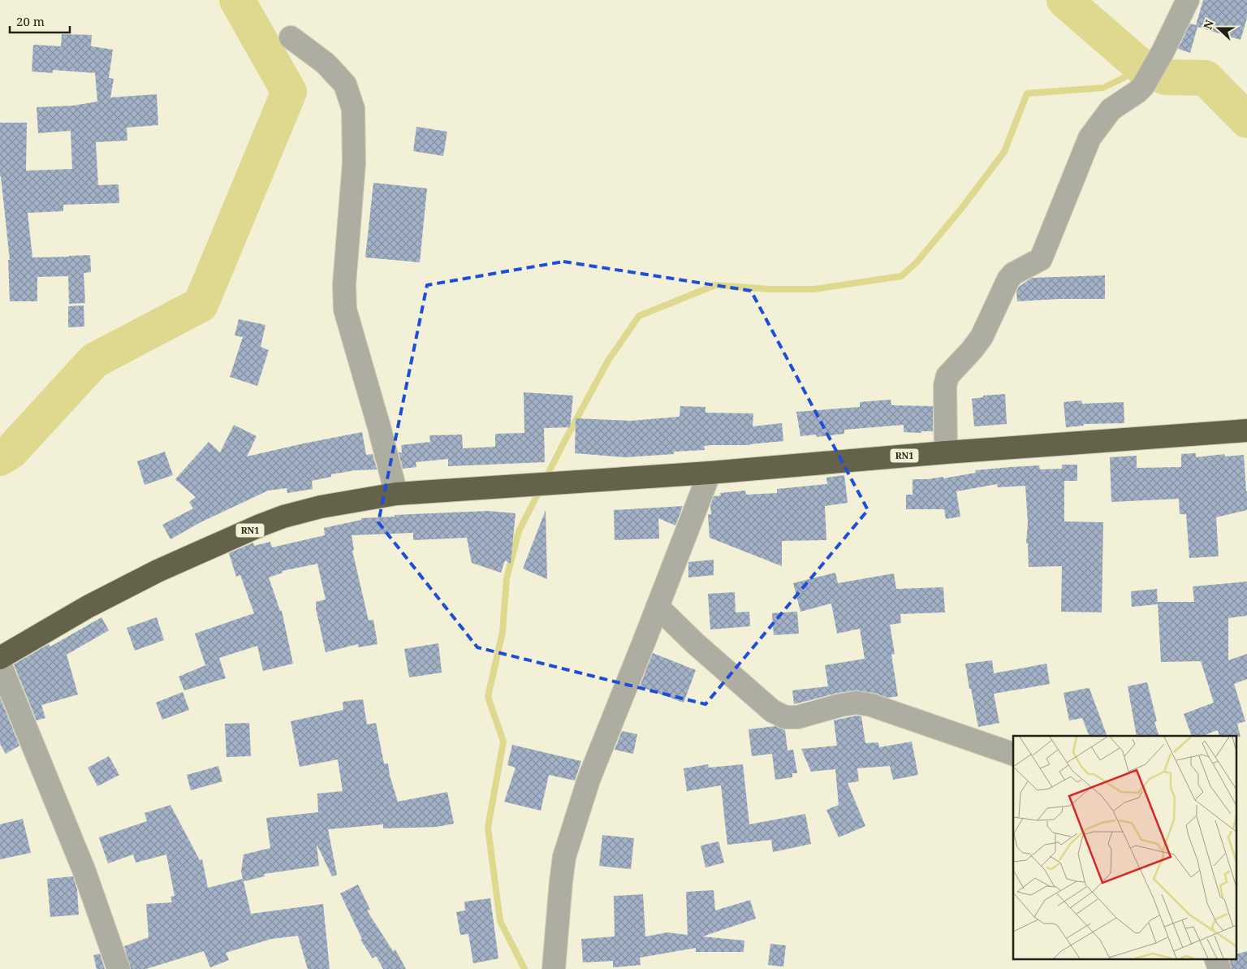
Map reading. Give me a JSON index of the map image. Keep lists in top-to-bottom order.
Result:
{
  "streets": {
    "highway": ["RN1"]
  },
  "scale_bar": "20 m",
  "north": "left"
}
